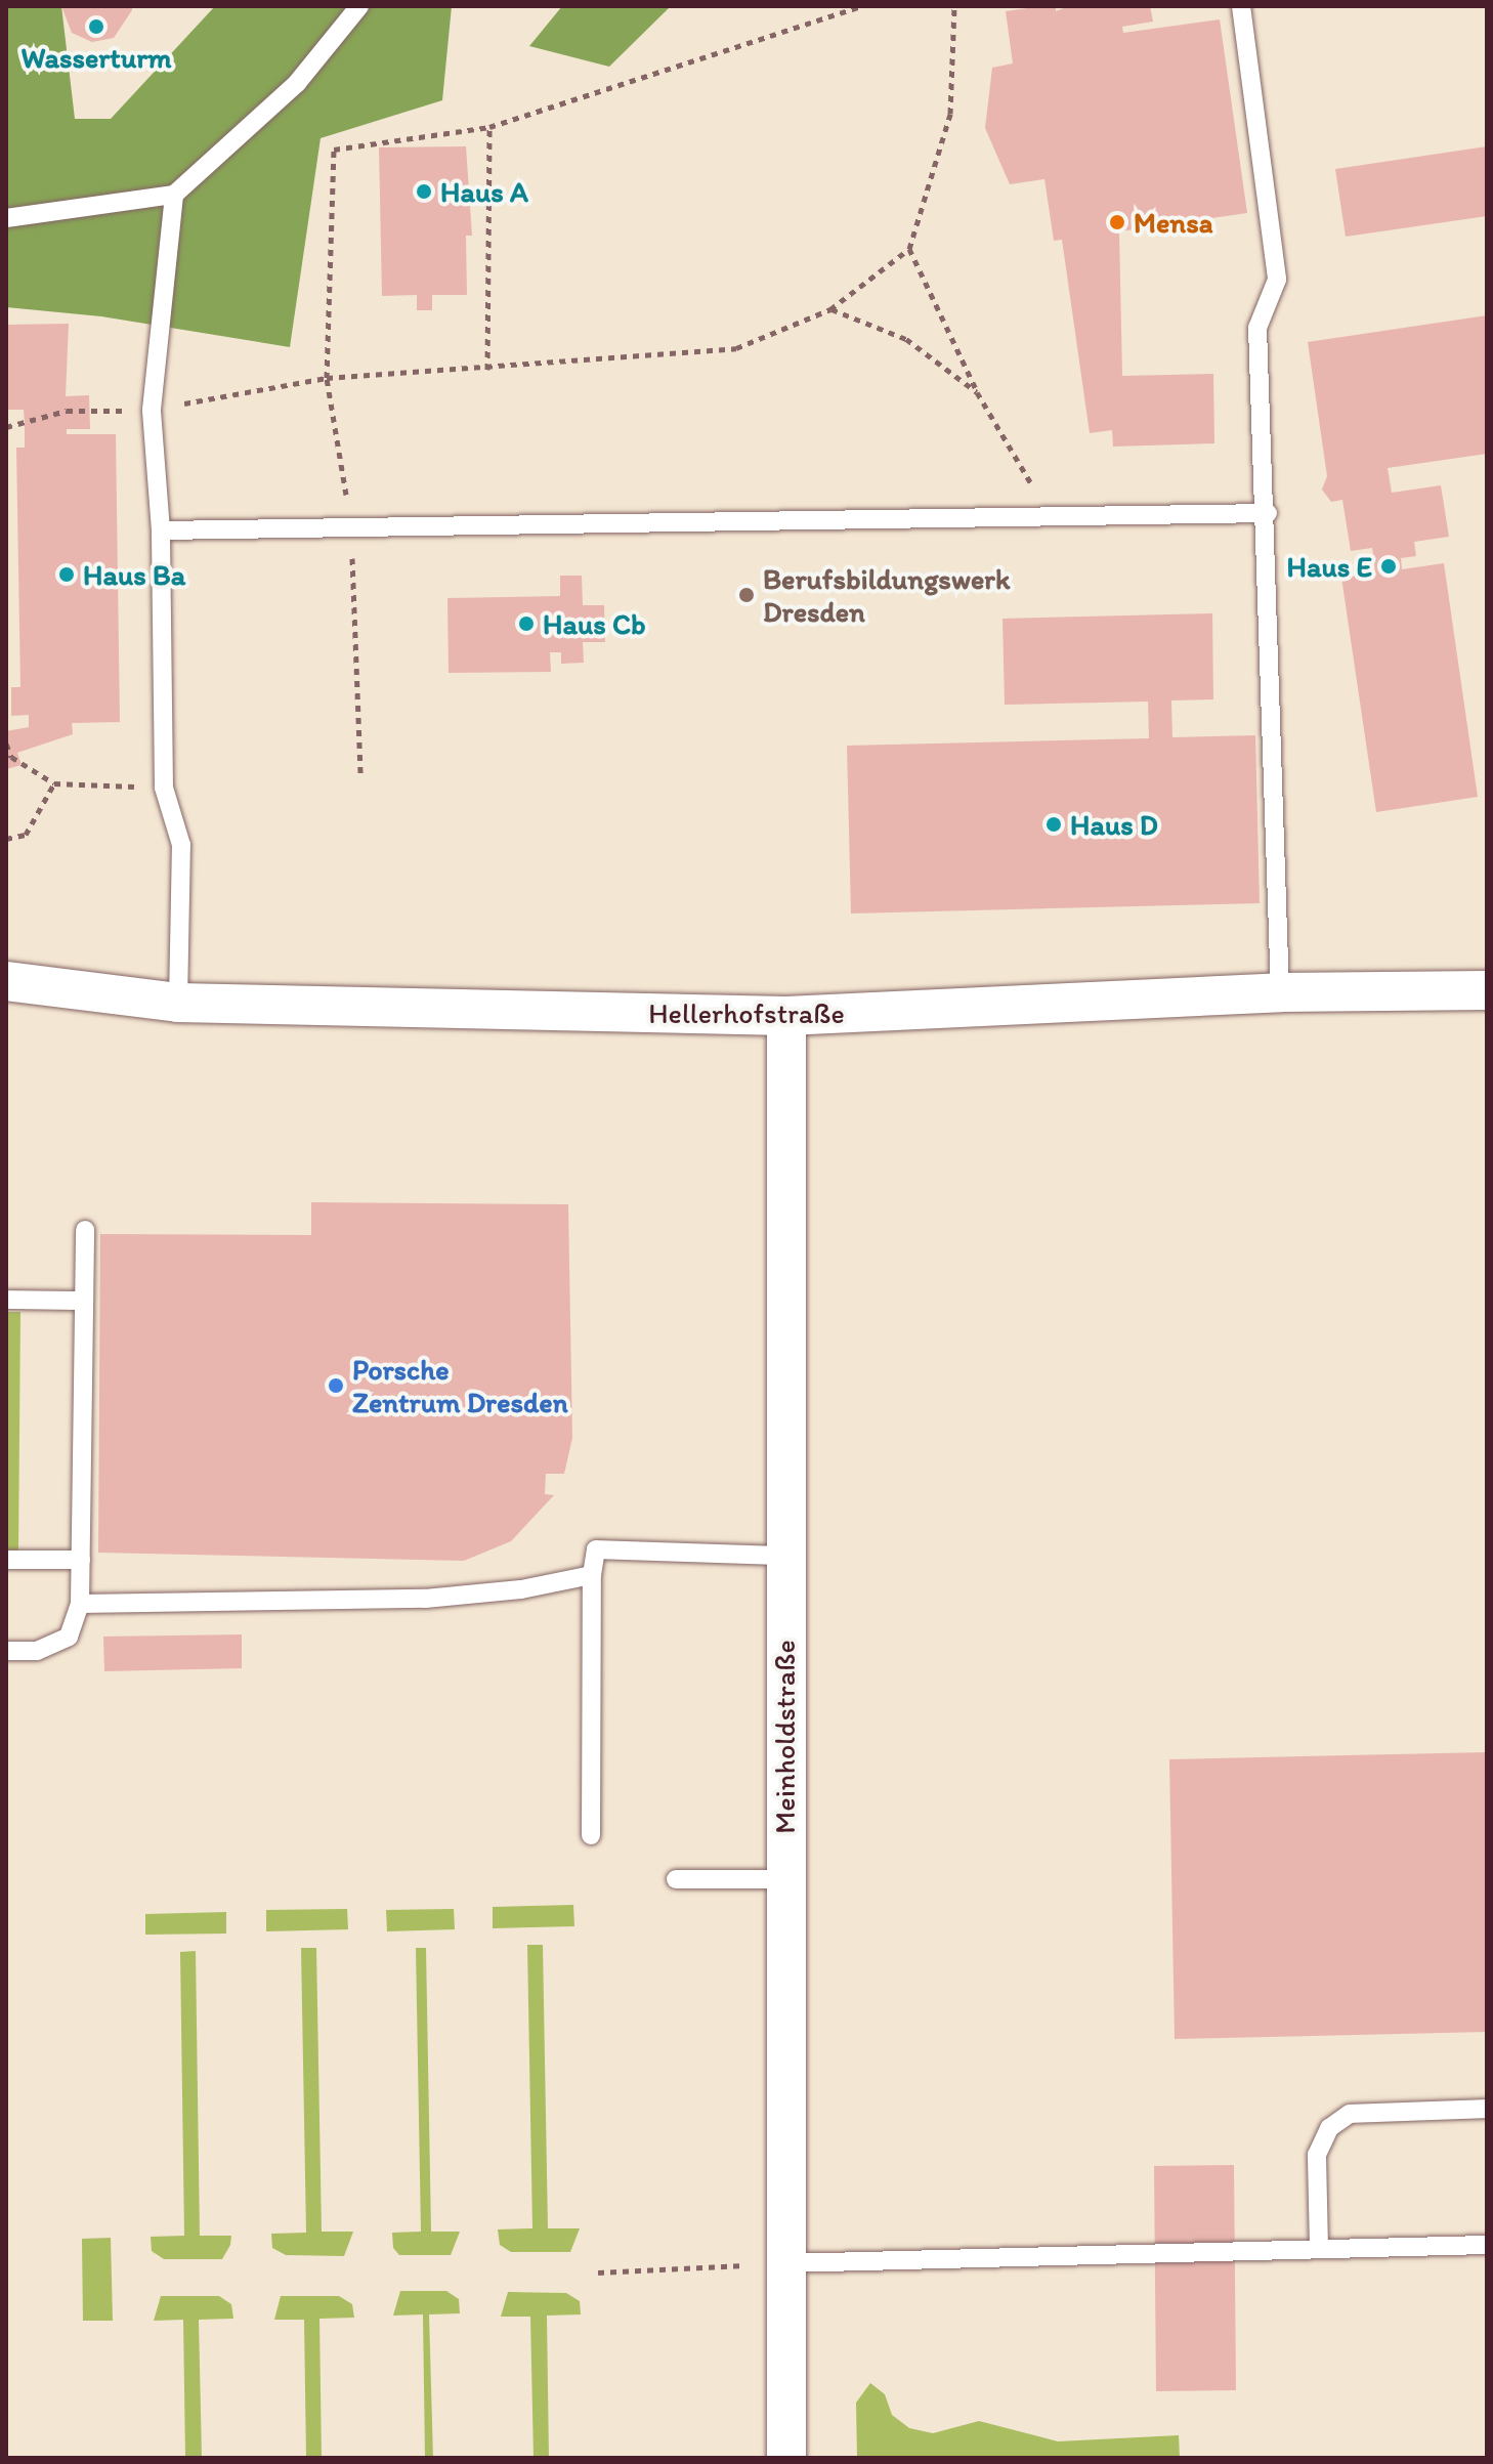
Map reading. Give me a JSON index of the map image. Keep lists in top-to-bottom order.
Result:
{
  "streets": {
    "street": ["Hellerhofstraße", "Meinholdstraße"]
  },
  "crossings": [
    ["Hellerhofstraße", "Meinholdstraße"]
  ],
  "places": [
    "Wasserturm",
    "Haus A",
    "Mensa",
    "Haus E",
    "Haus Ba",
    "Berufsbildungswerk Dresden",
    "Haus Cb",
    "Haus D",
    "Porsche Zentrum Dresden"
  ]
}
